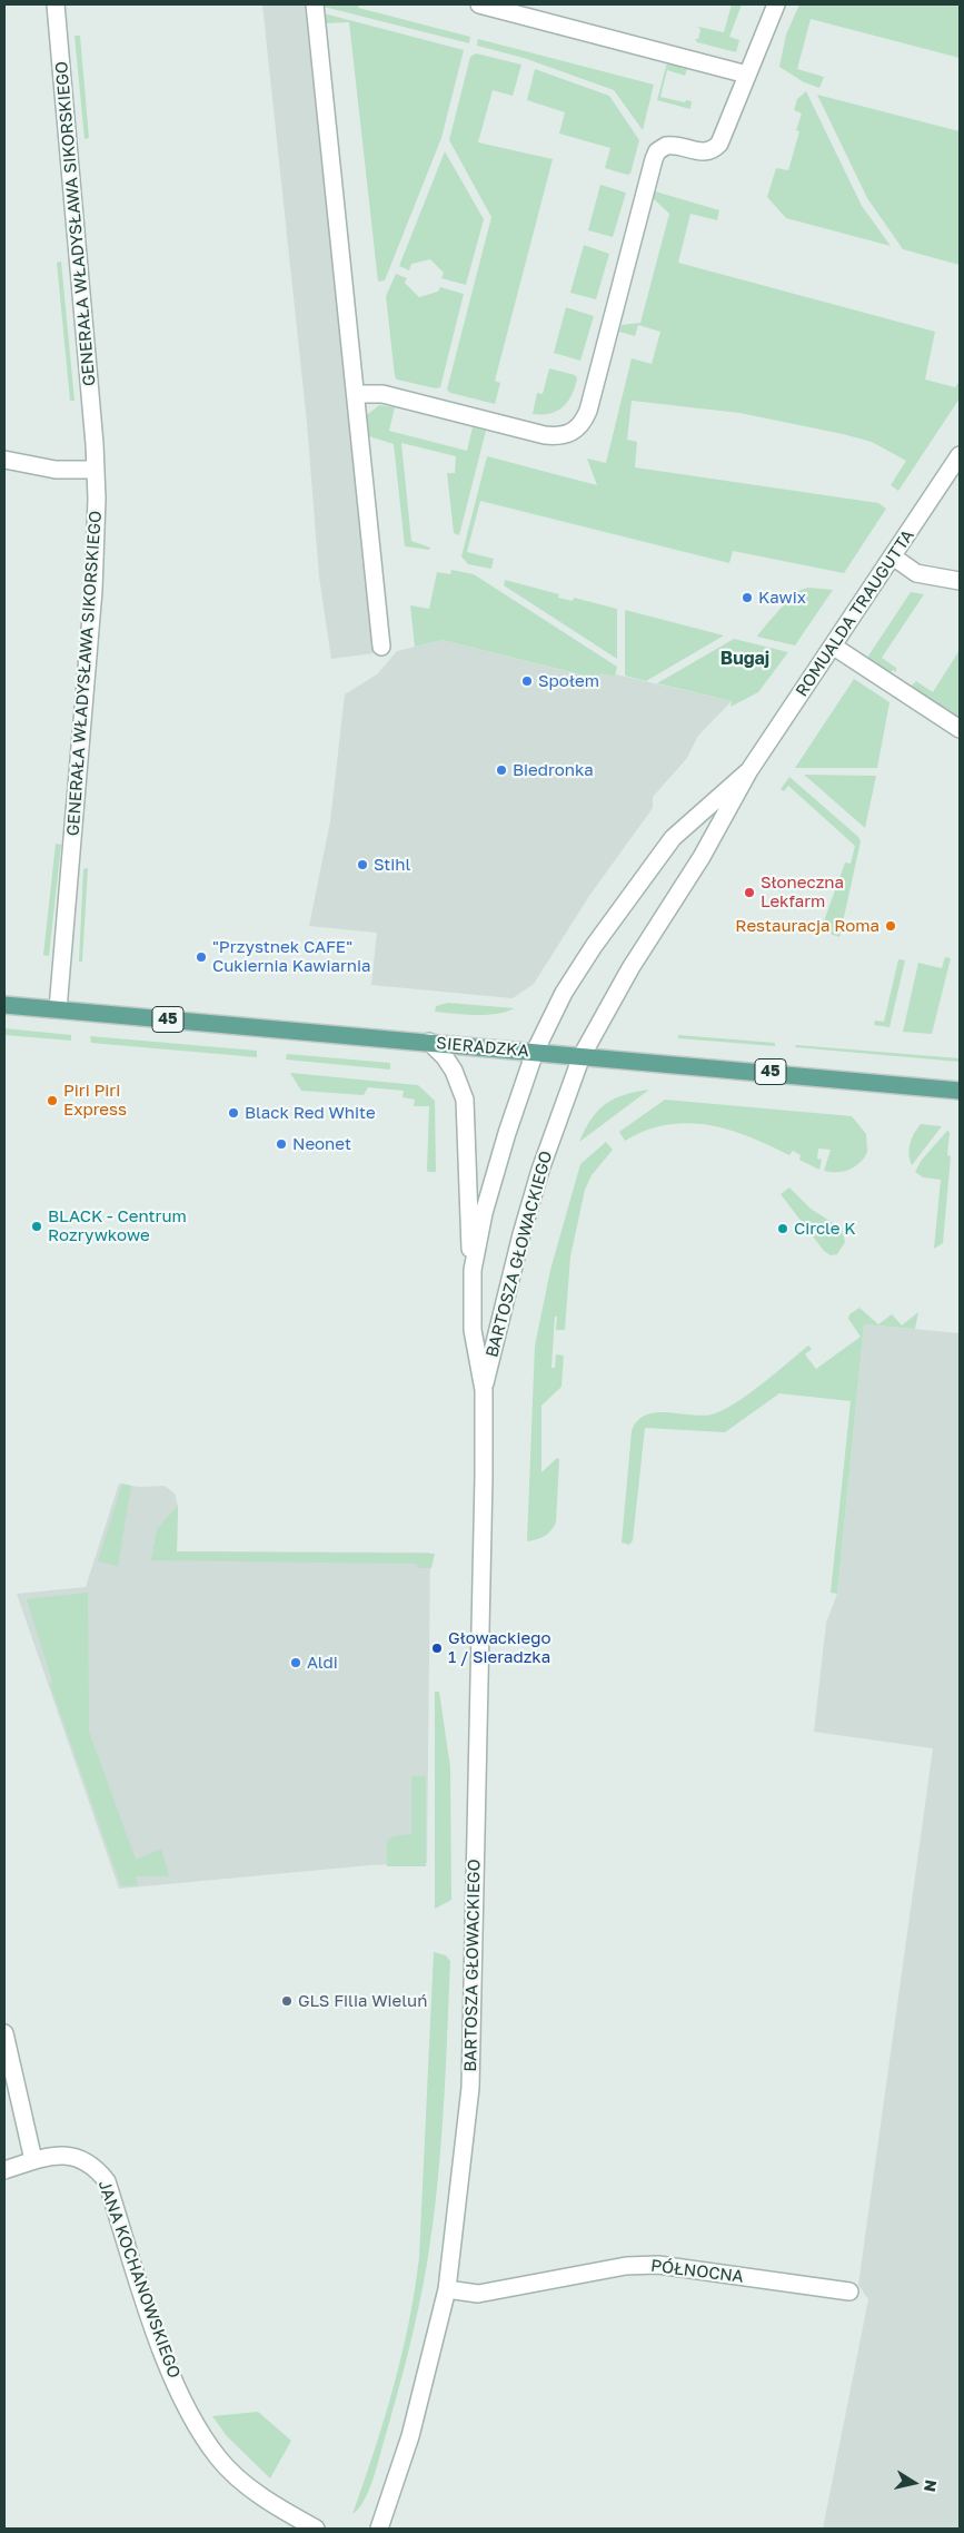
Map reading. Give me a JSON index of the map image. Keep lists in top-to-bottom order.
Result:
{
  "streets": {
    "main road": ["45", "SIERADZKA"],
    "street": [
      "GENERAŁA WŁADYSŁAWA SIKORSKIEGO",
      "ROMUALDA TRAUGUTTA",
      "BARTOSZA GŁOWACKIEGO",
      "PÓŁNOCNA",
      "JANA KOCHANOWSKIEGO"
    ]
  },
  "crossings": [
    ["GENERAŁA WŁADYSŁAWA SIKORSKIEGO", "SIERADZKA"],
    ["ROMUALDA TRAUGUTTA", "SIERADZKA"],
    ["ROMUALDA TRAUGUTTA", "BARTOSZA GŁOWACKIEGO"],
    ["SIERADZKA", "BARTOSZA GŁOWACKIEGO"],
    ["BARTOSZA GŁOWACKIEGO", "PÓŁNOCNA"]
  ],
  "districts": ["Bugaj"],
  "places": [
    "Kawix",
    "Społem",
    "Biedronka",
    "Stihl",
    "Słoneczna Lekfarm",
    "Restauracja Roma",
    "\"Przystnek CAFE\" Cukiernia Kawiarnia",
    "Piri Piri Express",
    "Black Red White",
    "Neonet",
    "BLACK - Centrum Rozrywkowe",
    "Circle K",
    "Głowackiego 1 / Sieradzka",
    "Aldi",
    "GLS Filia Wieluń"
  ],
  "north": "right"
}
